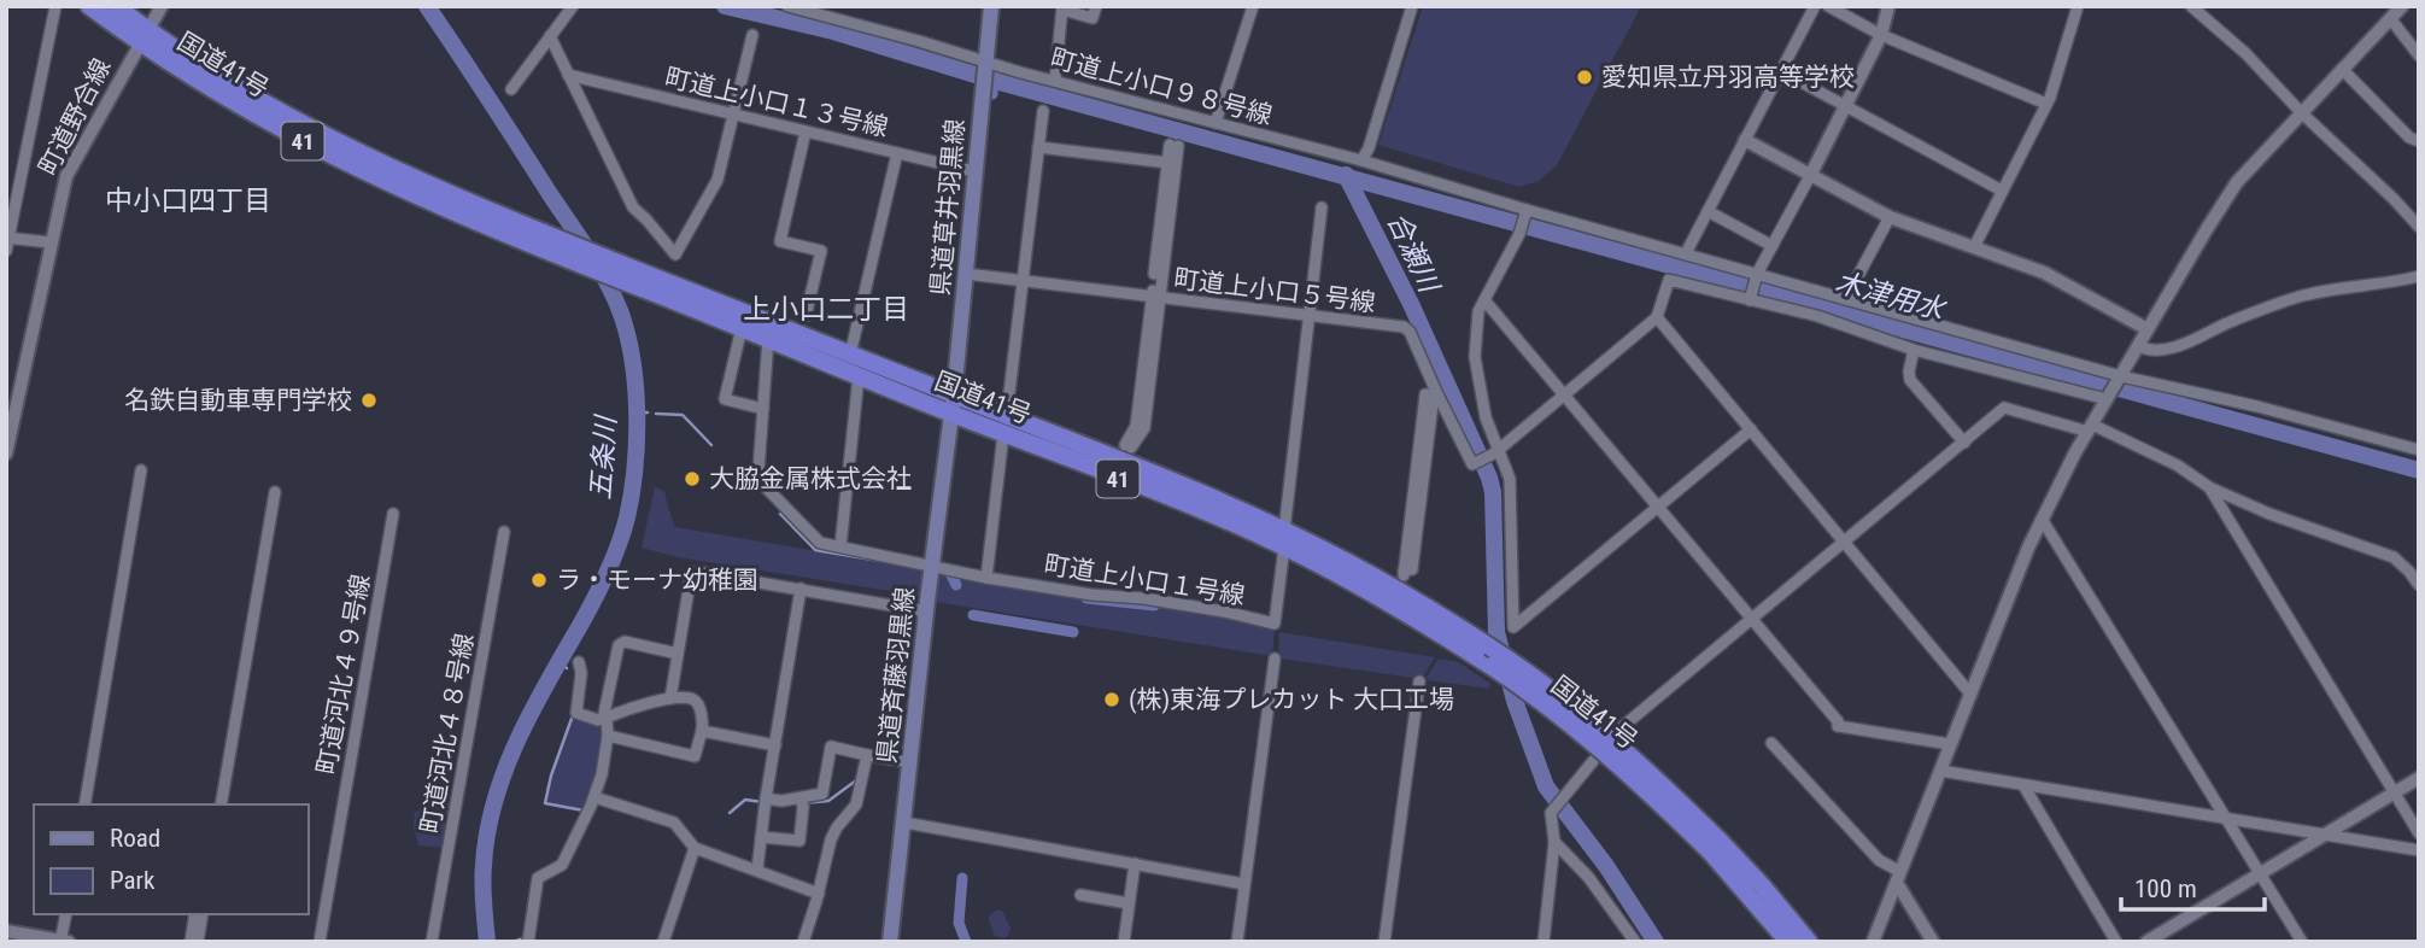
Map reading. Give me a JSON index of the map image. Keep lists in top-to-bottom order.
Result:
{
  "streets": {
    "highway": ["国道41号", "41"],
    "main road": ["県道草井羽黒線", "県道斉藤羽黒線"],
    "street": [
      "町道上小口９８号線",
      "町道上小口１３号線",
      "町道野合線",
      "町道上小口５号線",
      "町道上小口１号線",
      "町道河北４９号線",
      "町道河北４８号線"
    ]
  },
  "crossings": [
    ["国道41号", "町道野合線"],
    ["国道41号", "県道草井羽黒線"],
    ["国道41号", "町道上小口１号線"],
    ["国道41号", "県道斉藤羽黒線"],
    ["町道上小口９８号線", "県道草井羽黒線"],
    ["町道上小口１３号線", "県道草井羽黒線"],
    ["県道草井羽黒線", "町道上小口５号線"],
    ["県道草井羽黒線", "県道斉藤羽黒線"],
    ["町道上小口１号線", "県道斉藤羽黒線"]
  ],
  "districts": ["中小口四丁目", "上小口二丁目"],
  "water": ["合瀬川", "木津用水", "五条川"],
  "places": [
    "愛知県立丹羽高等学校",
    "名鉄自動車専門学校",
    "大脇金属株式会社",
    "ラ・モーナ幼稚園",
    "(株)東海プレカット 大口工場"
  ],
  "legend": ["Road", "Park"],
  "scale_bar": "100 m"
}
